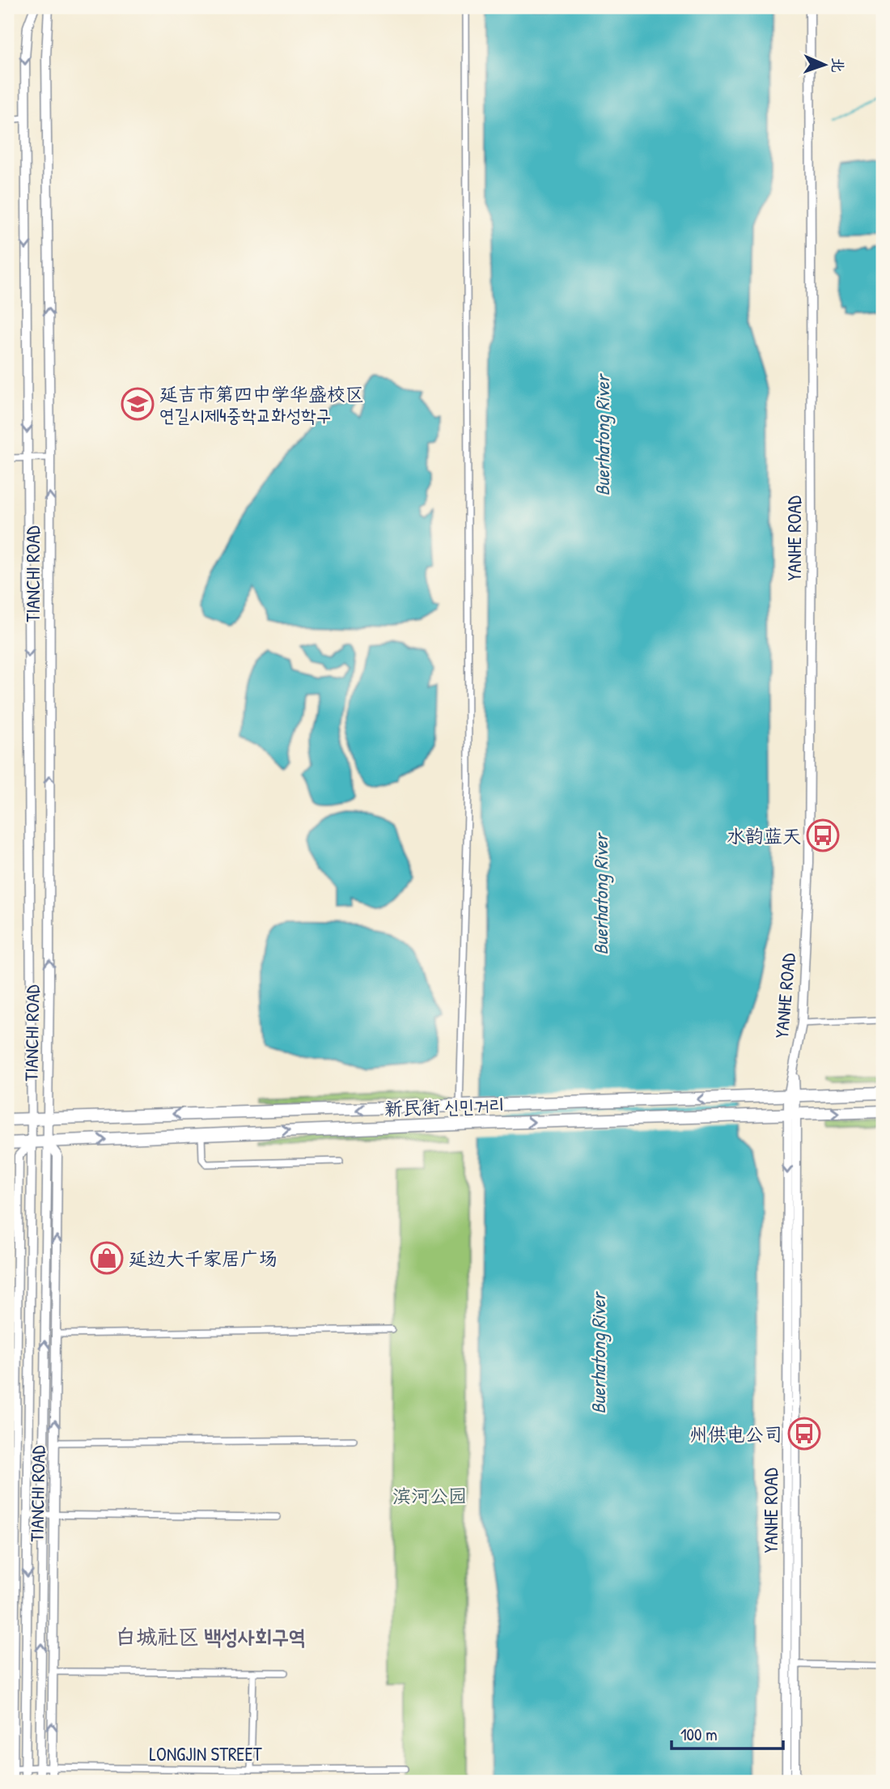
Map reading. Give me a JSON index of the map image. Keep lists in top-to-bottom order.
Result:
{
  "streets": {
    "highway": ["新民街 신민거리"],
    "main road": ["YANHE ROAD", "TIANCHI ROAD"],
    "street": ["LONGJIN STREET"]
  },
  "crossings": [
    ["YANHE ROAD", "新民街 신민거리"],
    ["TIANCHI ROAD", "新民街 신민거리"],
    ["TIANCHI ROAD", "LONGJIN STREET"]
  ],
  "districts": ["白城社区 백성사회구역"],
  "water": ["Buerhatong River"],
  "parks": ["滨河公园"],
  "places": {
    "school or university": ["延吉市第四中学华盛校区 연길시제4중학교화성학구"],
    "bus stop": ["水韵蓝天", "州供电公司"],
    "shop": ["延边大千家居广场"]
  },
  "scale_bar": "100 m",
  "north": "right"
}
